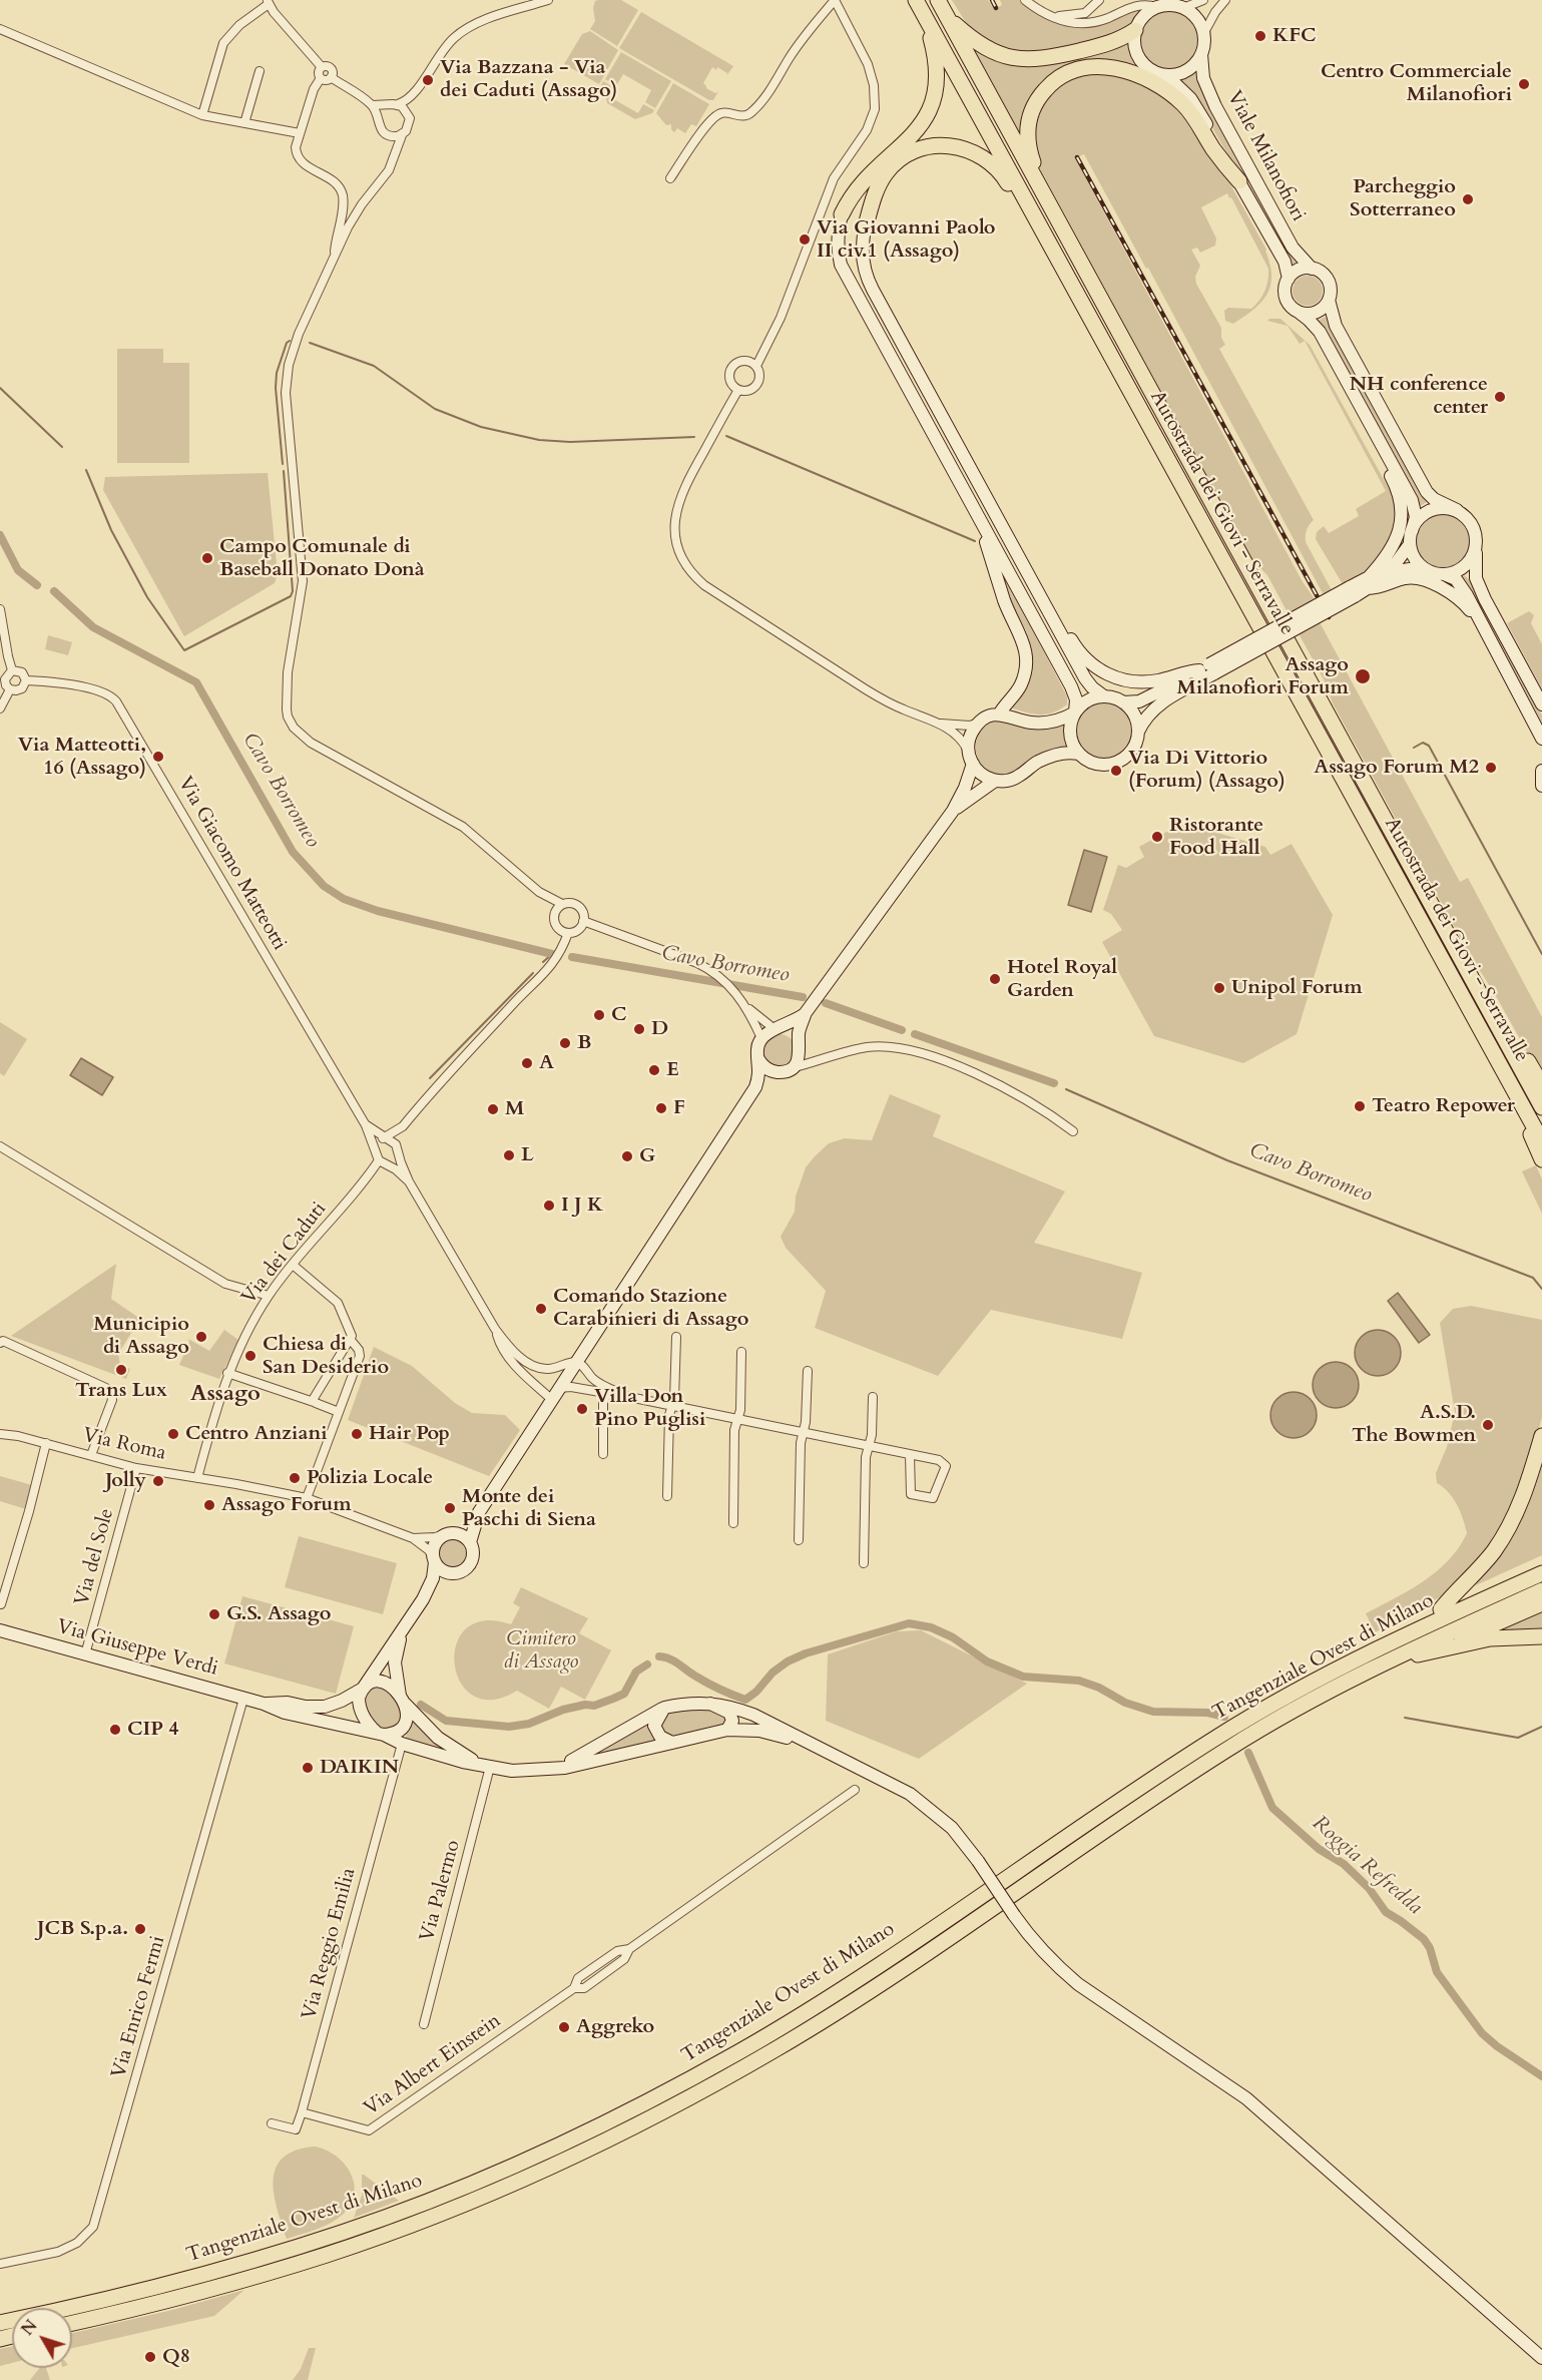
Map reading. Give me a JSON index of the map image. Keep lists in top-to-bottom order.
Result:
{
  "streets": {
    "highway": ["Autostrada dei Giovi - Serravalle", "Tangenziale Ovest di Milano"],
    "main road": ["Viale Milanofiori", "Via Giuseppe Verdi"],
    "street": [
      "Via Giacomo Matteotti",
      "Via dei Caduti",
      "Via Roma",
      "Via del Sole",
      "Via Palermo",
      "Via Reggio Emilia",
      "Via Enrico Fermi",
      "Via Albert Einstein"
    ]
  },
  "crossings": [
    ["Via Giacomo Matteotti", "Via dei Caduti"],
    ["Via dei Caduti", "Via Roma"],
    ["Via Roma", "Via del Sole"],
    ["Via del Sole", "Via Giuseppe Verdi"],
    ["Via Giuseppe Verdi", "Via Enrico Fermi"],
    ["Via Reggio Emilia", "Via Albert Einstein"]
  ],
  "districts": ["Assago"],
  "water": ["Cavo Borromeo", "Roggia Refredda"],
  "parks": ["Cimitero di Assago"],
  "places": [
    "KFC",
    "Via Bazzana - Via dei Caduti (Assago)",
    "Centro Commerciale Milanofiori",
    "Parcheggio Sotterraneo",
    "Via Giovanni Paolo II civ.1 (Assago)",
    "NH conference center",
    "Campo Comunale di Baseball Donato Donà",
    "Assago Milanofiori Forum",
    "Via Matteotti, 16 (Assago)",
    "Assago Forum M2",
    "Via Di Vittorio (Forum) (Assago)",
    "Ristorante Food Hall",
    "Hotel Royal Garden",
    "Unipol Forum",
    "C",
    "D",
    "B",
    "A",
    "E",
    "Teatro Repower",
    "F",
    "M",
    "L",
    "G",
    "I J K",
    "Comando Stazione Carabinieri di Assago",
    "Municipio di Assago",
    "Chiesa di San Desiderio",
    "Trans Lux",
    "Villa Don Pino Puglisi",
    "A.S.D. The Bowmen",
    "Centro Anziani",
    "Hair Pop",
    "Polizia Locale",
    "Jolly",
    "Assago Forum",
    "Monte dei Paschi di Siena",
    "G.S. Assago",
    "CIP 4",
    "DAIKIN",
    "JCB S.p.a.",
    "Aggreko",
    "Q8"
  ],
  "north": "top left"
}
